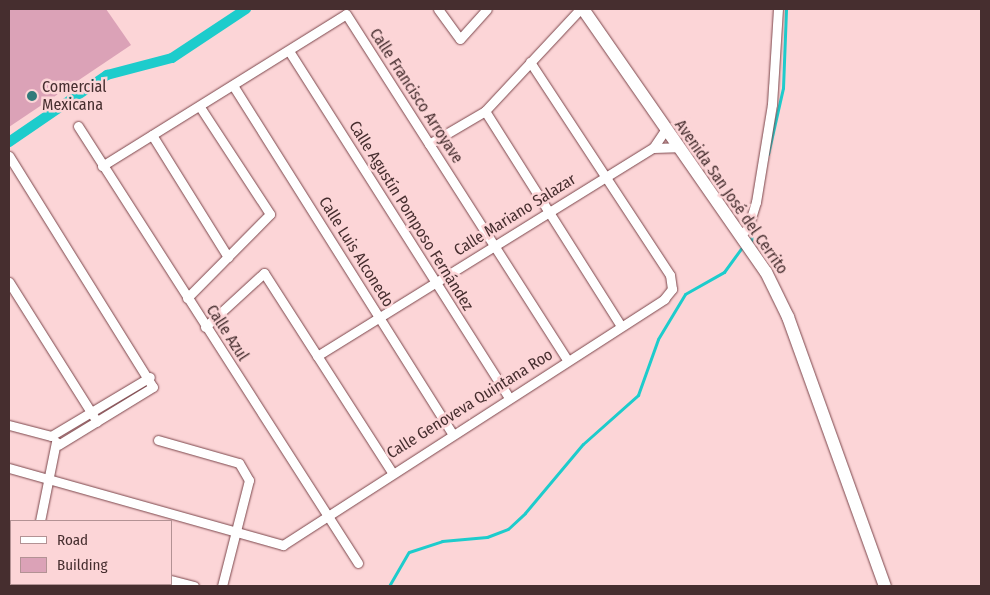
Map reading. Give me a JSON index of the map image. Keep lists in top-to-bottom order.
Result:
{
  "streets": {
    "street": [
      "Calle Francisco Arroyave",
      "Avenida San José del Cerrito",
      "Calle Mariano Salazar",
      "Calle Agustín Pomposo Fernández",
      "Calle Luis Alconedo",
      "Calle Azul",
      "Calle Genoveva Quintana Roo"
    ]
  },
  "crossings": [
    ["Calle Francisco Arroyave", "Calle Mariano Salazar"],
    ["Calle Francisco Arroyave", "Calle Agustín Pomposo Fernández"],
    ["Calle Francisco Arroyave", "Calle Luis Alconedo"],
    ["Calle Francisco Arroyave", "Calle Azul"],
    ["Calle Francisco Arroyave", "Calle Genoveva Quintana Roo"],
    ["Avenida San José del Cerrito", "Calle Mariano Salazar"],
    ["Calle Mariano Salazar", "Calle Agustín Pomposo Fernández"],
    ["Calle Mariano Salazar", "Calle Luis Alconedo"],
    ["Calle Mariano Salazar", "Calle Genoveva Quintana Roo"],
    ["Calle Agustín Pomposo Fernández", "Calle Genoveva Quintana Roo"],
    ["Calle Luis Alconedo", "Calle Genoveva Quintana Roo"],
    ["Calle Azul", "Calle Genoveva Quintana Roo"]
  ],
  "places": ["Comercial Mexicana"],
  "legend": ["Road", "Building"]
}
